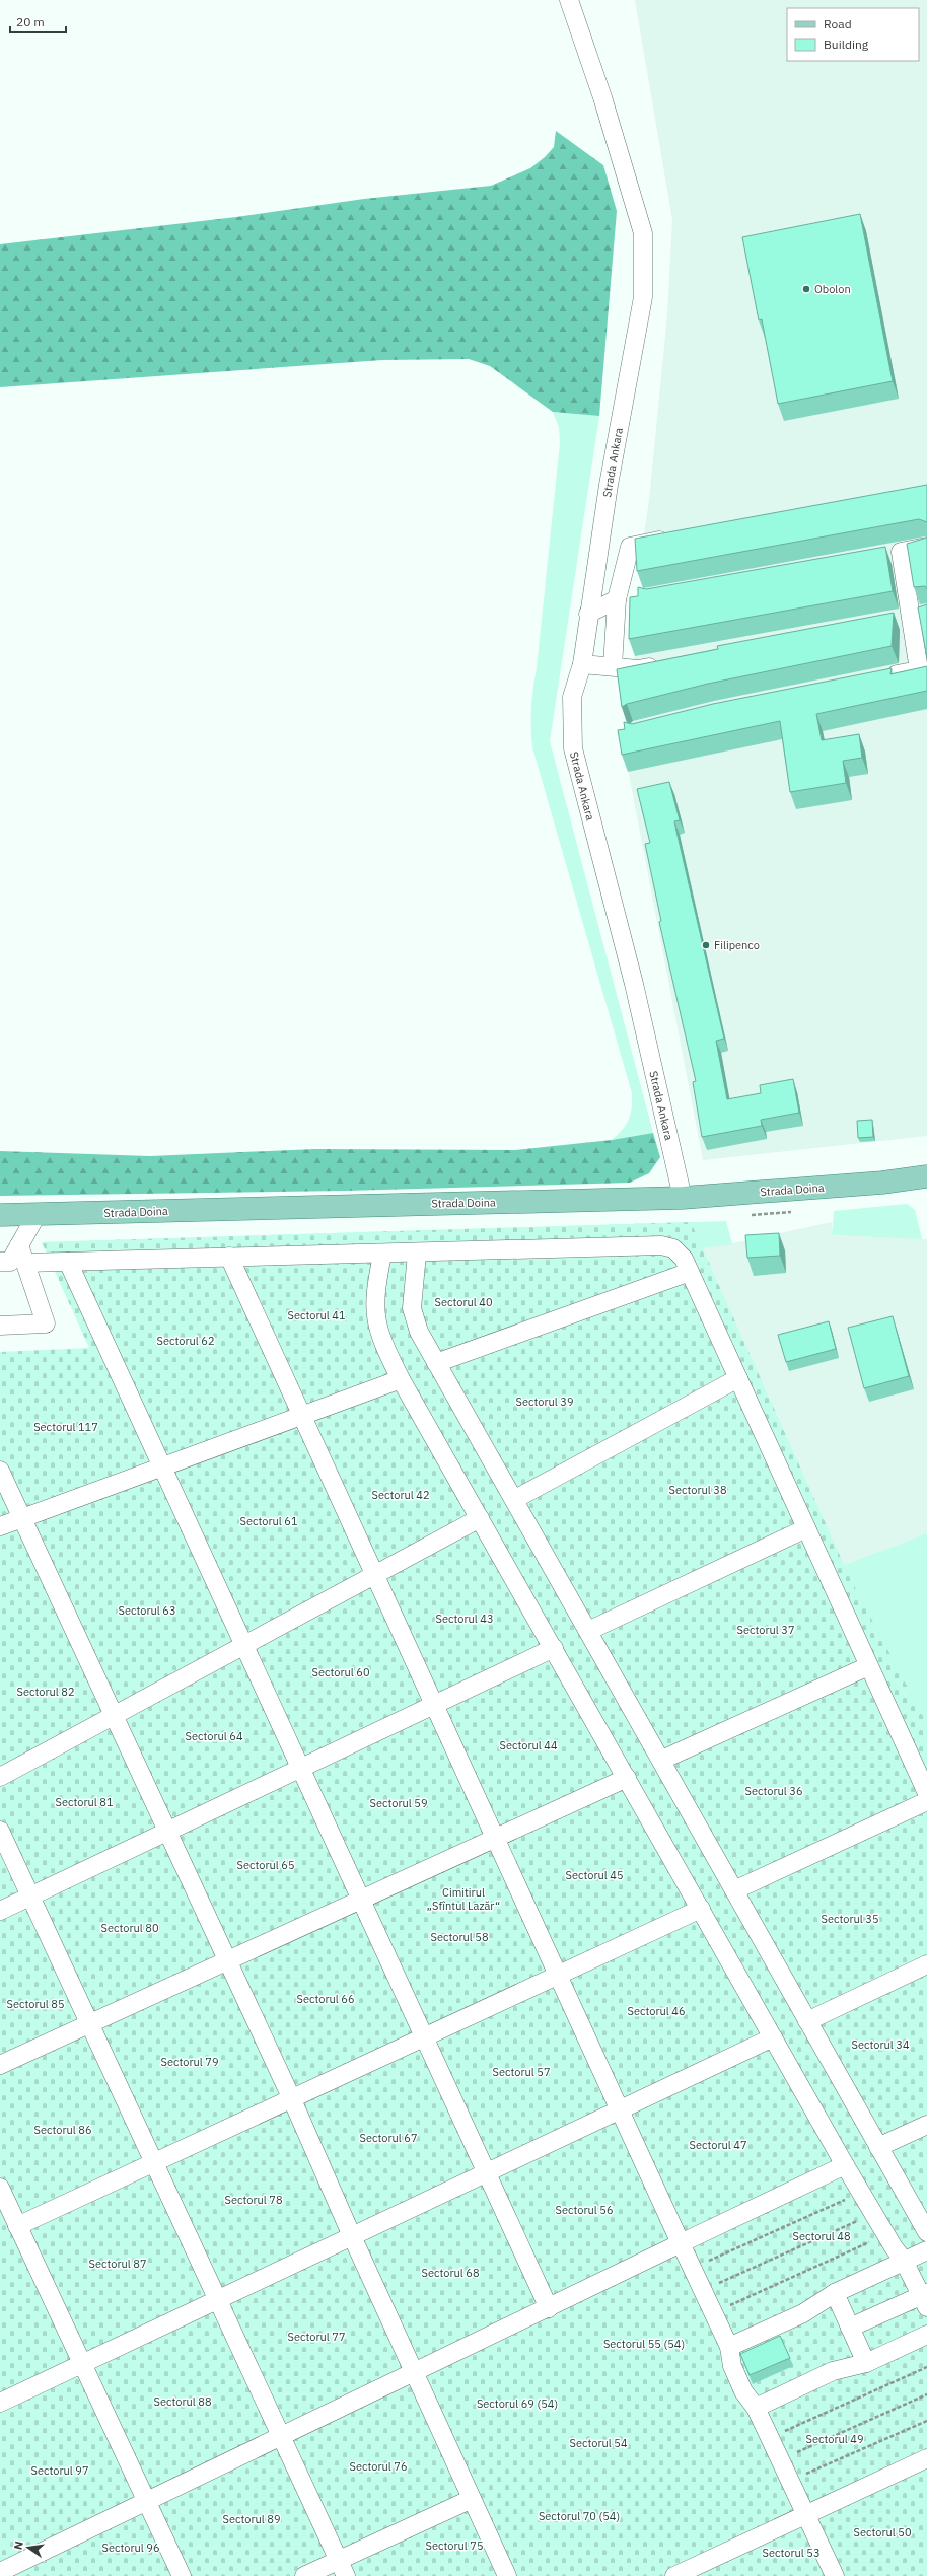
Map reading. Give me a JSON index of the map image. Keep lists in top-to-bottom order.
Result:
{
  "streets": {
    "main road": ["Strada Doina"],
    "street": ["Strada Ankara"]
  },
  "crossings": [
    ["Strada Ankara", "Strada Doina"]
  ],
  "parks": [
    "Sectorul 40",
    "Sectorul 41",
    "Sectorul 62",
    "Sectorul 39",
    "Sectorul 117",
    "Sectorul 38",
    "Sectorul 42",
    "Sectorul 61",
    "Sectorul 63",
    "Sectorul 43",
    "Sectorul 37",
    "Sectorul 60",
    "Sectorul 82",
    "Sectorul 64",
    "Sectorul 44",
    "Sectorul 36",
    "Sectorul 81",
    "Sectorul 59",
    "Sectorul 65",
    "Sectorul 45",
    "Cimitirul „Sfîntul Lazăr“",
    "Sectorul 35",
    "Sectorul 80",
    "Sectorul 58",
    "Sectorul 66",
    "Sectorul 85",
    "Sectorul 46",
    "Sectorul 34",
    "Sectorul 79",
    "Sectorul 57",
    "Sectorul 86",
    "Sectorul 67",
    "Sectorul 47",
    "Sectorul 78",
    "Sectorul 56",
    "Sectorul 48",
    "Sectorul 87",
    "Sectorul 68",
    "Sectorul 77",
    "Sectorul 55 (54)",
    "Sectorul 88",
    "Sectorul 69 (54)",
    "Sectorul 49",
    "Sectorul 54",
    "Sectorul 76",
    "Sectorul 97",
    "Sectorul 70 (54)",
    "Sectorul 89",
    "Sectorul 50",
    "Sectorul 75",
    "Sectorul 96",
    "Sectorul 53"
  ],
  "places": ["Obolon", "Filipenco"],
  "legend": ["Road", "Building"],
  "scale_bar": "20 m",
  "north": "left"
}
